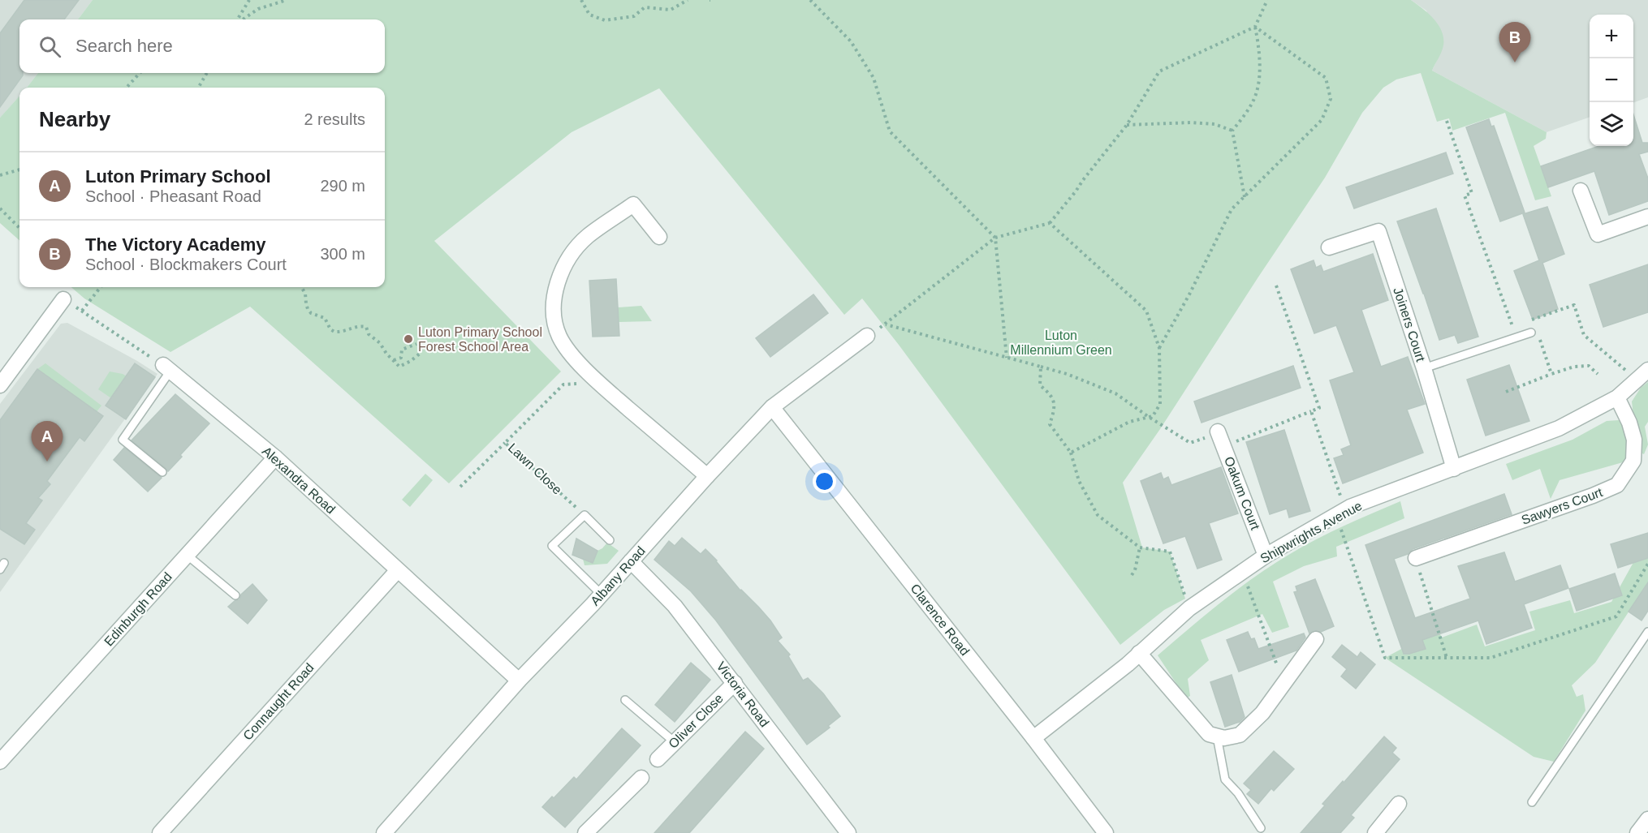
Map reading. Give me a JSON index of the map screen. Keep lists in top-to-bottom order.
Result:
{
  "streets": {
    "street": [
      "Joiners Court",
      "Alexandra Road",
      "Oakum Court",
      "Sawyers Court",
      "Shipwrights Avenue",
      "Albany Road",
      "Edinburgh Road",
      "Clarence Road",
      "Victoria Road",
      "Connaught Road",
      "Oliver Close"
    ],
    "path": ["Lawn Close"]
  },
  "crossings": [
    ["Joiners Court", "Shipwrights Avenue"],
    ["Alexandra Road", "Albany Road"],
    ["Alexandra Road", "Edinburgh Road"],
    ["Alexandra Road", "Connaught Road"],
    ["Oakum Court", "Shipwrights Avenue"],
    ["Sawyers Court", "Shipwrights Avenue"],
    ["Shipwrights Avenue", "Clarence Road"],
    ["Albany Road", "Clarence Road"],
    ["Albany Road", "Victoria Road"],
    ["Victoria Road", "Oliver Close"]
  ],
  "parks": ["Luton Millennium Green"],
  "places": ["Luton Primary School Forest School Area"],
  "page": {
    "map_buttons": ["+", "−"],
    "search": "Search here",
    "pins": ["B", "A"],
    "heading": ["Nearby", "2 results"],
    "list": [
      {
        "mark": "A",
        "name": "Luton Primary School",
        "note": "School · Pheasant Road",
        "value": "290 m"
      },
      {
        "mark": "B",
        "name": "The Victory Academy",
        "note": "School · Blockmakers Court",
        "value": "300 m"
      }
    ]
  }
}
